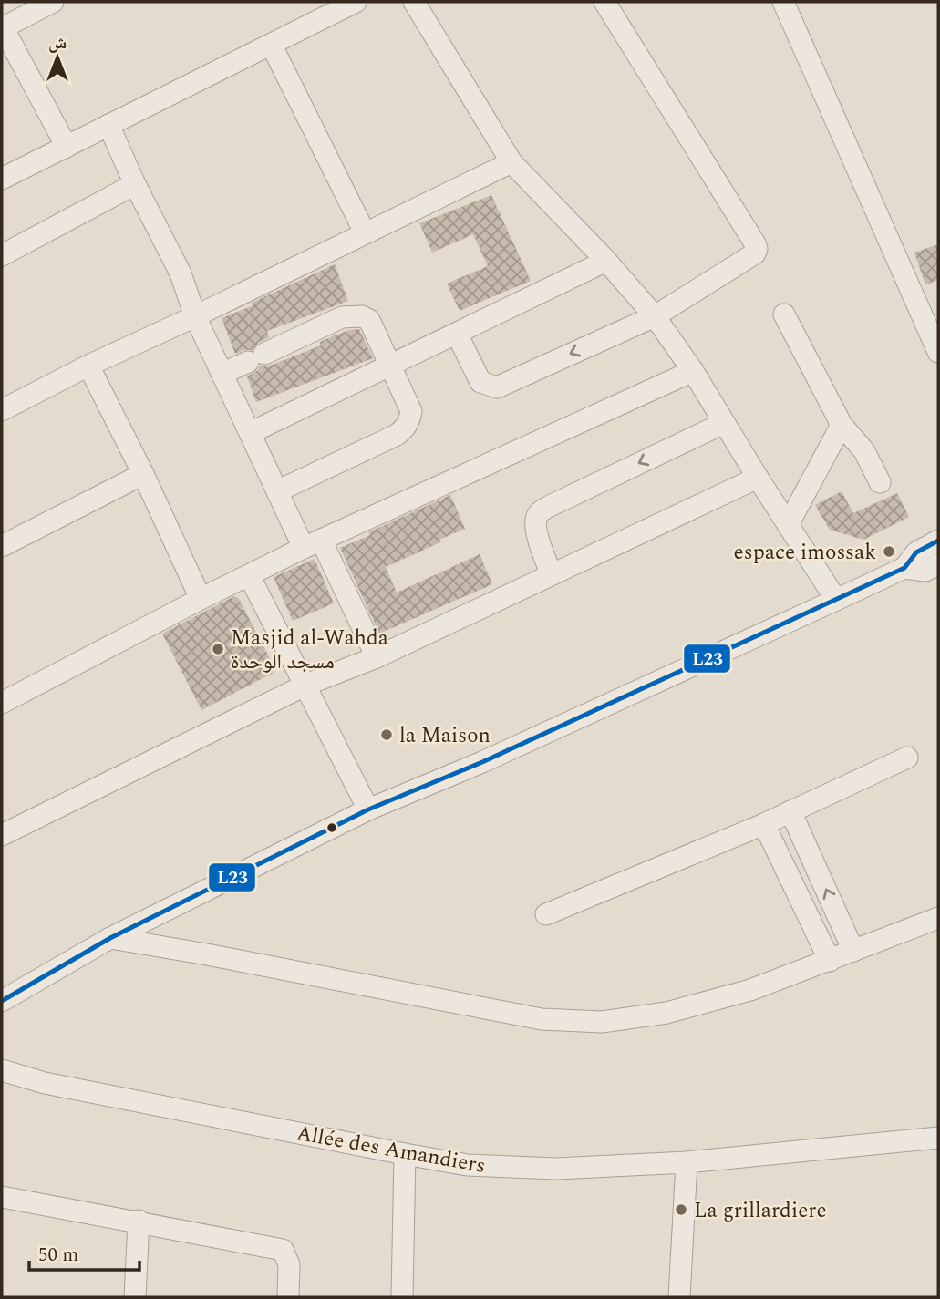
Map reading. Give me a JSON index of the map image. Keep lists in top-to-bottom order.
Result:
{
  "streets": {
    "street": ["Allée des Amandiers"]
  },
  "places": [
    "espace imossak",
    "Masjid al-Wahda مسجد الوحدة",
    "la Maison",
    "La grillardiere"
  ],
  "lines": ["transit line L23"],
  "scale_bar": "50 m",
  "north": "top"
}
